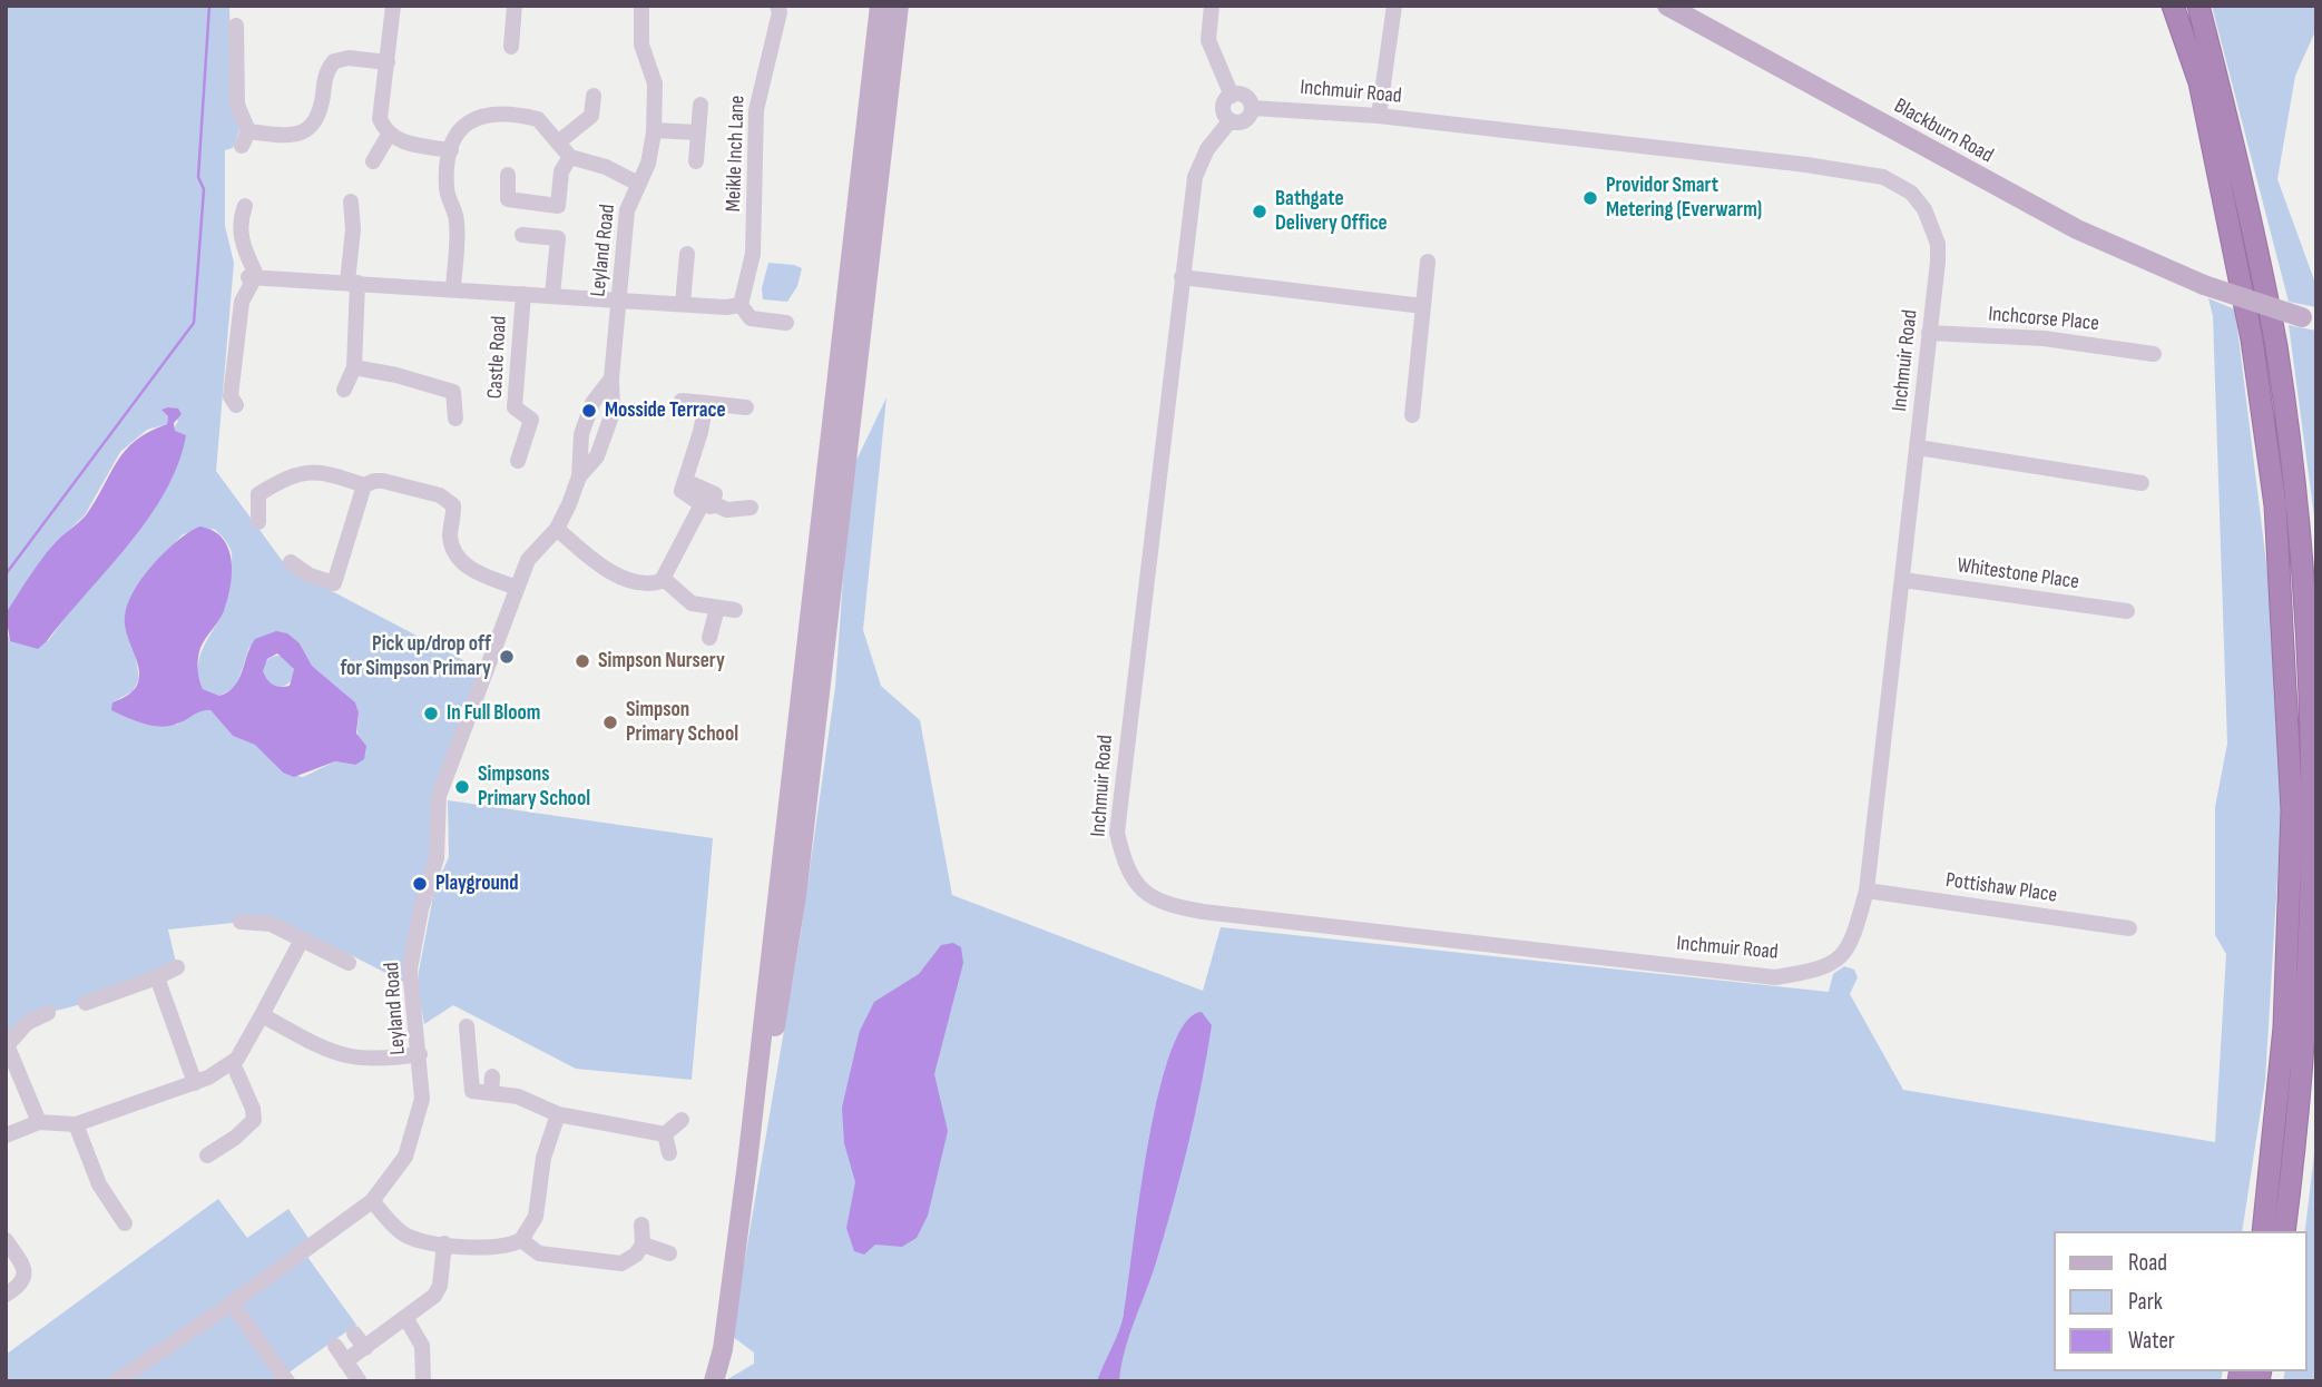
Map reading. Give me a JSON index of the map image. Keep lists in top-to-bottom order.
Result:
{
  "streets": {
    "main road": ["Blackburn Road"],
    "street": [
      "Inchmuir Road",
      "Meikle Inch Lane",
      "Leyland Road",
      "Inchcorse Place",
      "Castle Road",
      "Whitestone Place",
      "Pottishaw Place"
    ]
  },
  "crossings": [
    ["Inchmuir Road", "Inchcorse Place"],
    ["Inchmuir Road", "Whitestone Place"],
    ["Inchmuir Road", "Pottishaw Place"],
    ["Leyland Road", "Castle Road"]
  ],
  "places": [
    "Providor Smart Metering (Everwarm)",
    "Bathgate Delivery Office",
    "Mosside Terrace",
    "Pick up/drop off for Simpson Primary",
    "Simpson Nursery",
    "In Full Bloom",
    "Simpson Primary School",
    "Simpsons Primary School",
    "Playground"
  ],
  "legend": ["Road", "Park", "Water"]
}
